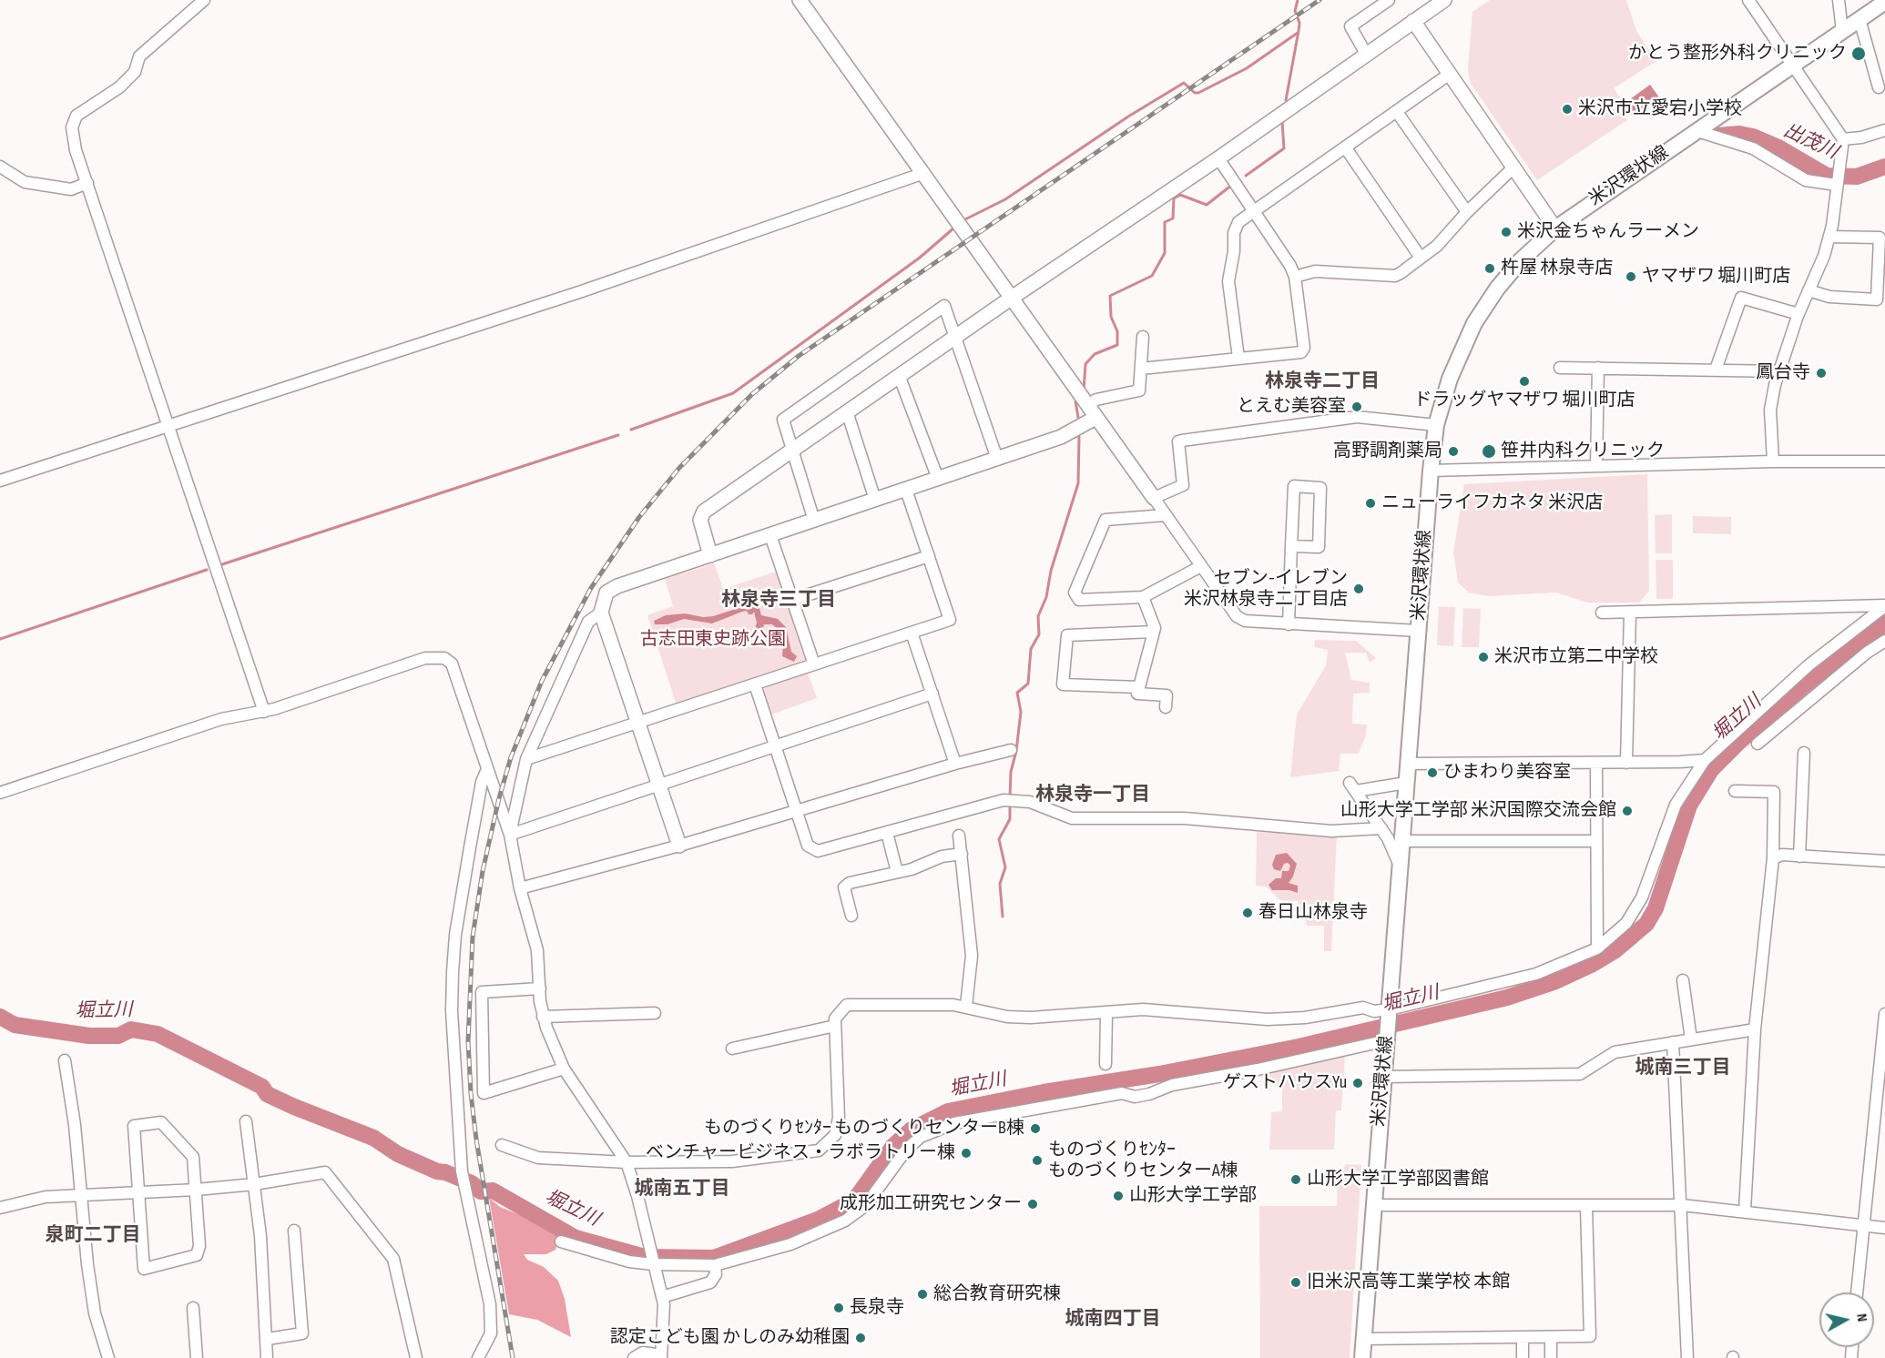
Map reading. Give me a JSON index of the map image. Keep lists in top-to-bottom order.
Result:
{
  "streets": {
    "main road": ["米沢環状線"]
  },
  "districts": [
    "林泉寺二丁目",
    "林泉寺三丁目",
    "林泉寺一丁目",
    "城南三丁目",
    "城南五丁目",
    "泉町二丁目",
    "城南四丁目"
  ],
  "water": ["出茂川", "堀立川"],
  "parks": ["古志田東史跡公園"],
  "places": [
    "かとう整形外科クリニック",
    "米沢市立愛宕小学校",
    "米沢金ちゃんラーメン",
    "杵屋 林泉寺店",
    "ヤマザワ 堀川町店",
    "鳳台寺",
    "ドラッグヤマザワ 堀川町店",
    "とえむ美容室",
    "高野調剤薬局",
    "笹井内科クリニック",
    "ニューライフカネタ 米沢店",
    "セブン-イレブン 米沢林泉寺二丁目店",
    "米沢市立第二中学校",
    "ひまわり美容室",
    "山形大学工学部 米沢国際交流会館",
    "春日山林泉寺",
    "ゲストハウスYu",
    "ものづくりｾﾝﾀｰ ものづくりセンターB棟",
    "ベンチャービジネス・ラボラトリー棟",
    "ものづくりｾﾝﾀｰ ものづくりセンターA棟",
    "山形大学工学部図書館",
    "山形大学工学部",
    "成形加工研究センター",
    "旧米沢高等工業学校 本館",
    "総合教育研究棟",
    "長泉寺",
    "認定こども園 かしのみ幼稚園"
  ],
  "north": "right"
}
